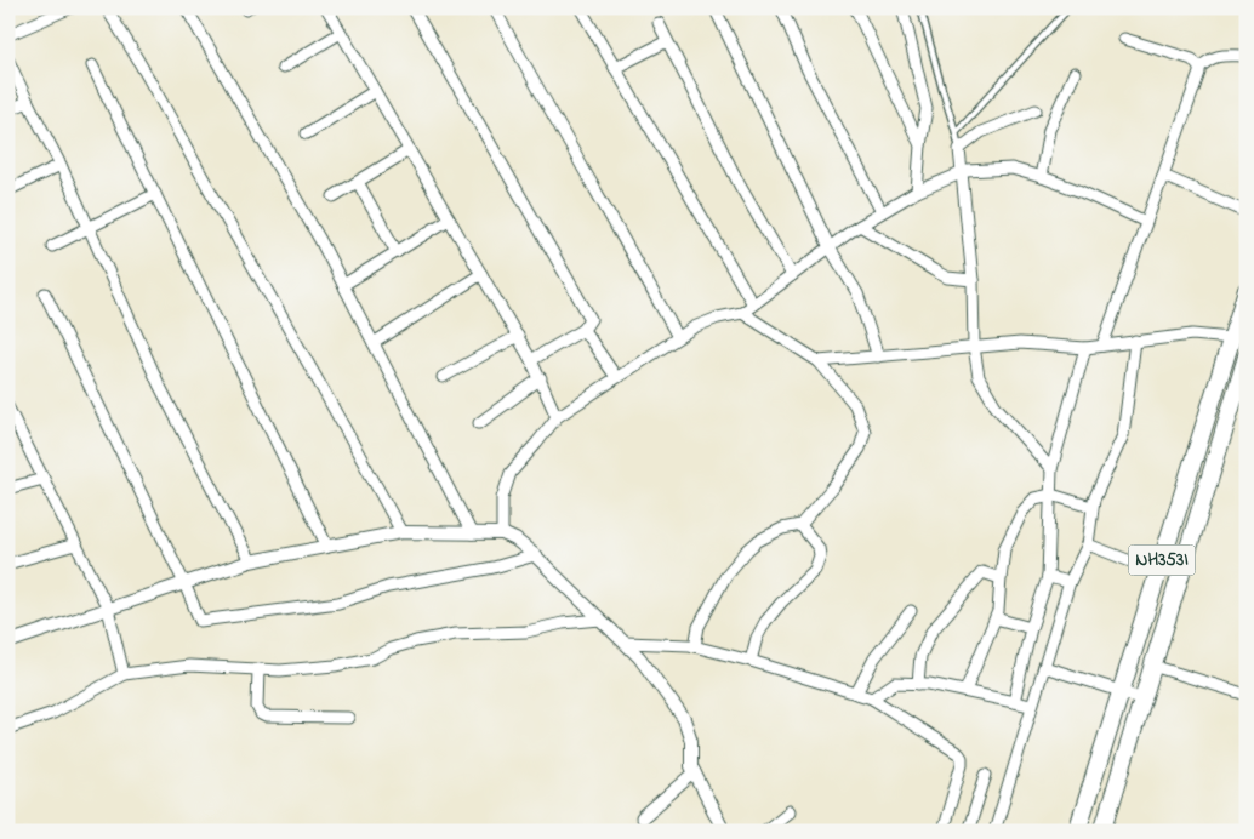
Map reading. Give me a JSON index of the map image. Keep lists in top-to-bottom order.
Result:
{
  "streets": {
    "highway": ["NH353I"]
  }
}
